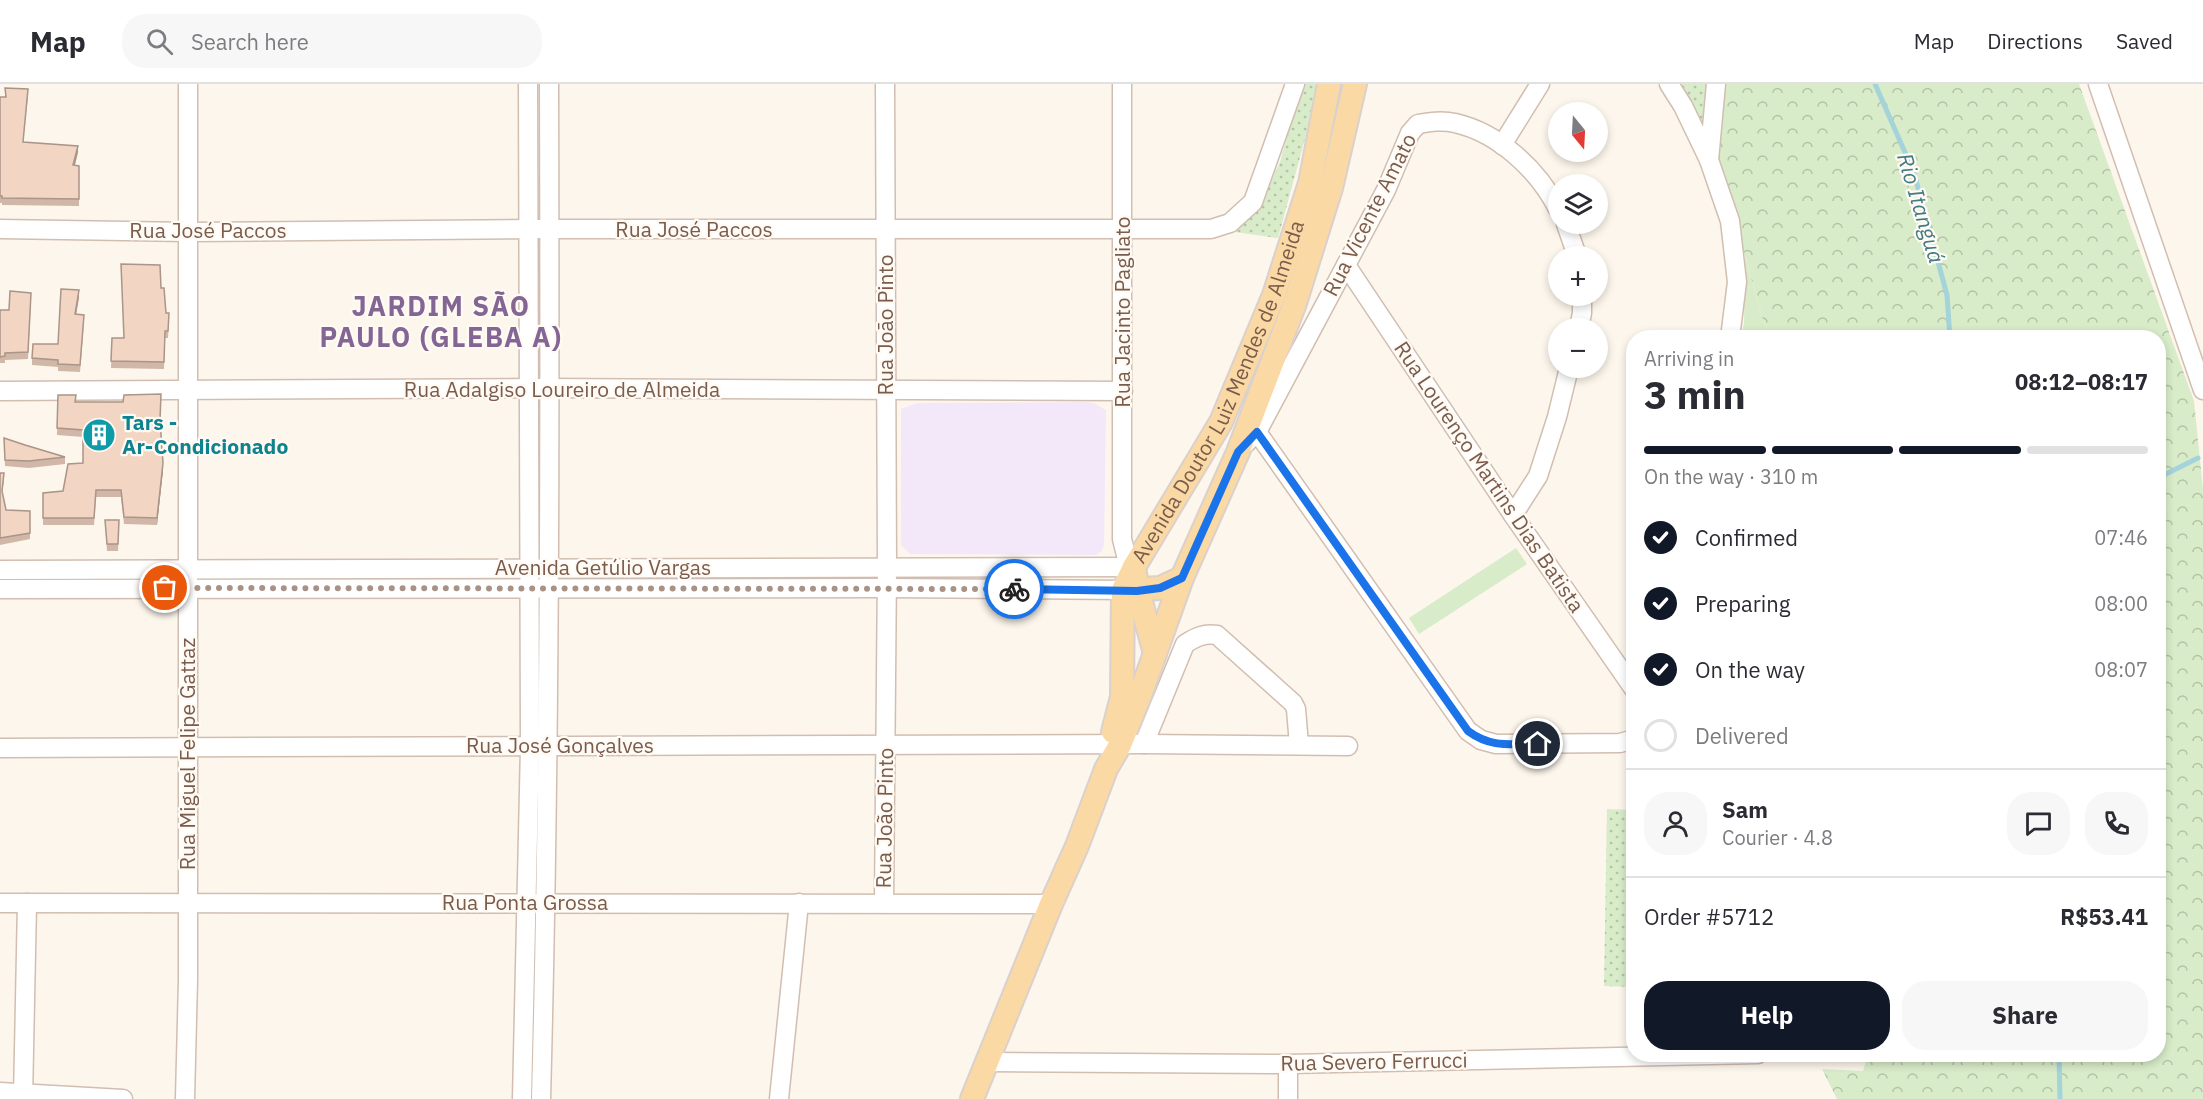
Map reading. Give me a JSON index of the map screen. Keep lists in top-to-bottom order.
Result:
{
  "streets": {
    "main road": ["Avenida Doutor Luiz Mendes de Almeida"],
    "street": [
      "Rua Vicente Amato",
      "Rua José Paccos",
      "Rua Jacinto Pagliato",
      "Rua João Pinto",
      "Rua Adalgiso Loureiro de Almeida",
      "Rua Lourenço Martins Dias Batista",
      "Avenida Getúlio Vargas",
      "Rua José Gonçalves",
      "Rua Miguel Felipe Gattaz",
      "Rua Ponta Grossa",
      "Rua Severo Ferrucci"
    ]
  },
  "crossings": [
    ["Rua Vicente Amato", "Avenida Doutor Luiz Mendes de Almeida"],
    ["Rua Vicente Amato", "Rua Lourenço Martins Dias Batista"],
    ["Rua José Paccos", "Rua Jacinto Pagliato"],
    ["Rua José Paccos", "Rua João Pinto"],
    ["Rua José Paccos", "Rua Miguel Felipe Gattaz"],
    ["Rua Jacinto Pagliato", "Rua Adalgiso Loureiro de Almeida"],
    ["Rua Jacinto Pagliato", "Avenida Doutor Luiz Mendes de Almeida"],
    ["Rua Jacinto Pagliato", "Avenida Getúlio Vargas"],
    ["Rua João Pinto", "Rua Adalgiso Loureiro de Almeida"],
    ["Rua João Pinto", "Avenida Getúlio Vargas"],
    ["Rua João Pinto", "Rua José Gonçalves"],
    ["Rua João Pinto", "Rua Ponta Grossa"],
    ["Rua Adalgiso Loureiro de Almeida", "Rua Miguel Felipe Gattaz"],
    ["Avenida Doutor Luiz Mendes de Almeida", "Avenida Getúlio Vargas"],
    ["Avenida Doutor Luiz Mendes de Almeida", "Rua José Gonçalves"],
    ["Avenida Doutor Luiz Mendes de Almeida", "Rua Ponta Grossa"],
    ["Avenida Doutor Luiz Mendes de Almeida", "Rua Severo Ferrucci"],
    ["Avenida Getúlio Vargas", "Rua Miguel Felipe Gattaz"],
    ["Rua José Gonçalves", "Rua Miguel Felipe Gattaz"],
    ["Rua Miguel Felipe Gattaz", "Rua Ponta Grossa"]
  ],
  "districts": ["JARDIM SÃO PAULO (GLEBA A)"],
  "water": ["Rio Itanguá"],
  "places": {
    "building": ["Tars - Ar-Condicionado"]
  },
  "north": "bottom",
  "page": {
    "header": "Map",
    "search": "Search here",
    "nav": ["Map", "Directions", "Saved"],
    "map_buttons": ["+", "−"],
    "heading": ["3 min", "Arriving in", "08:12–08:17"],
    "panel": [
      "Sam",
      "Courier · 4.8",
      "Order #5712",
      "R$53.41"
    ],
    "bar": "On the way · 310 m",
    "list": [
      ["Confirmed", "07:46"],
      ["Preparing", "08:00"],
      ["On the way", "08:07"],
      "Delivered"
    ],
    "buttons": ["Help", "Share"]
  }
}
